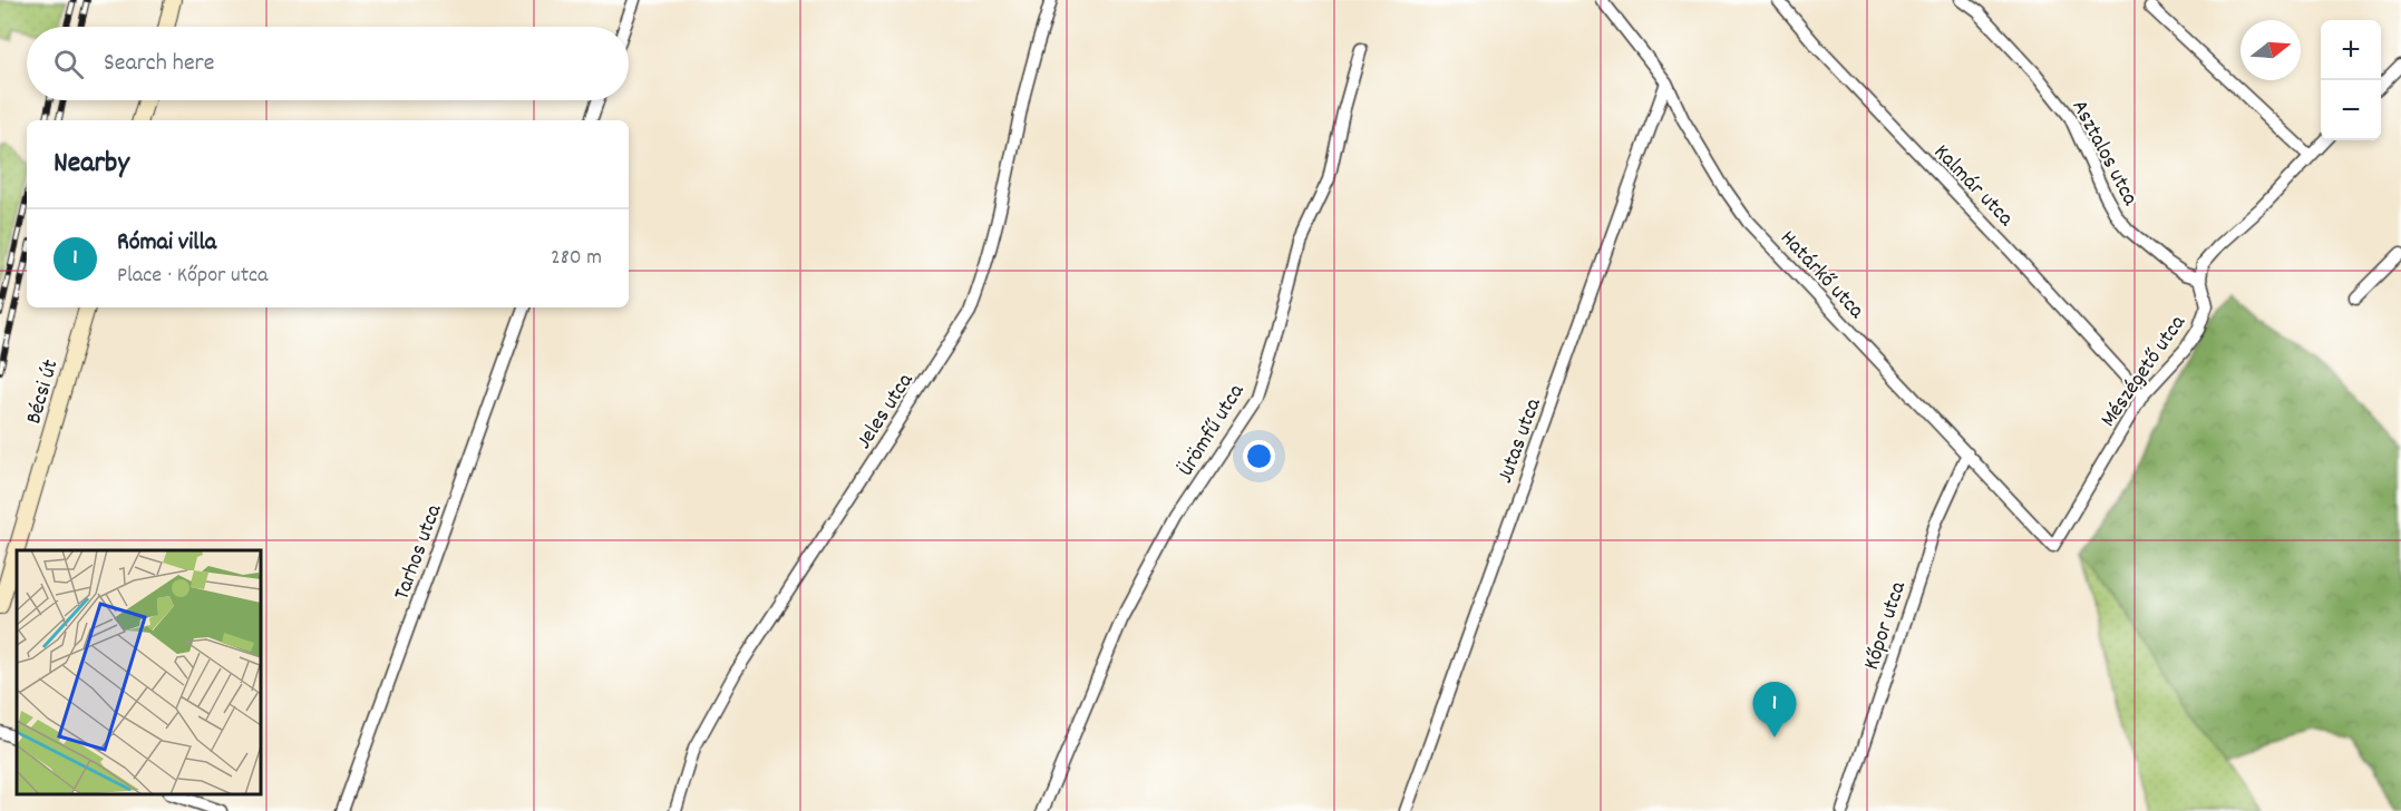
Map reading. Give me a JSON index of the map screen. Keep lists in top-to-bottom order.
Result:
{
  "streets": {
    "street": [
      "Asztalos utca",
      "Kalmár utca",
      "Határkő utca",
      "Mészégető utca",
      "Bécsi út",
      "Jeles utca",
      "Ürömfű utca",
      "Jutas utca",
      "Tarhos utca",
      "Kőpor utca"
    ]
  },
  "crossings": [
    ["Asztalos utca", "Mészégető utca"],
    ["Kalmár utca", "Mészégető utca"],
    ["Határkő utca", "Mészégető utca"],
    ["Határkő utca", "Jutas utca"],
    ["Határkő utca", "Kőpor utca"]
  ],
  "north": "right",
  "page": {
    "map_buttons": ["+", "−"],
    "search": "Search here",
    "heading": "Nearby",
    "list": [
      {
        "mark": "1",
        "name": "Római villa",
        "note": "Place · Kőpor utca",
        "value": "280 m"
      }
    ],
    "pins": "1"
  }
}
